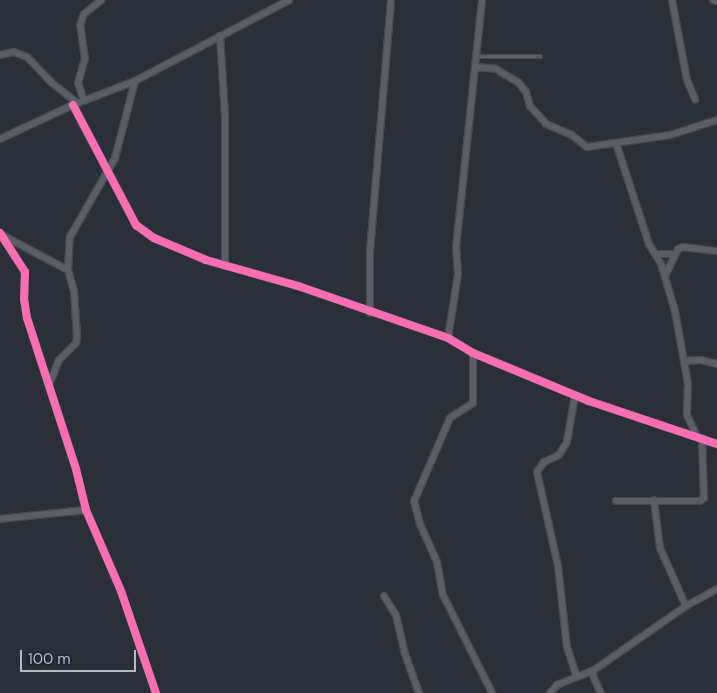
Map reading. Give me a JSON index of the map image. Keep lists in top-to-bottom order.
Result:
{
  "scale_bar": "100 m"
}
